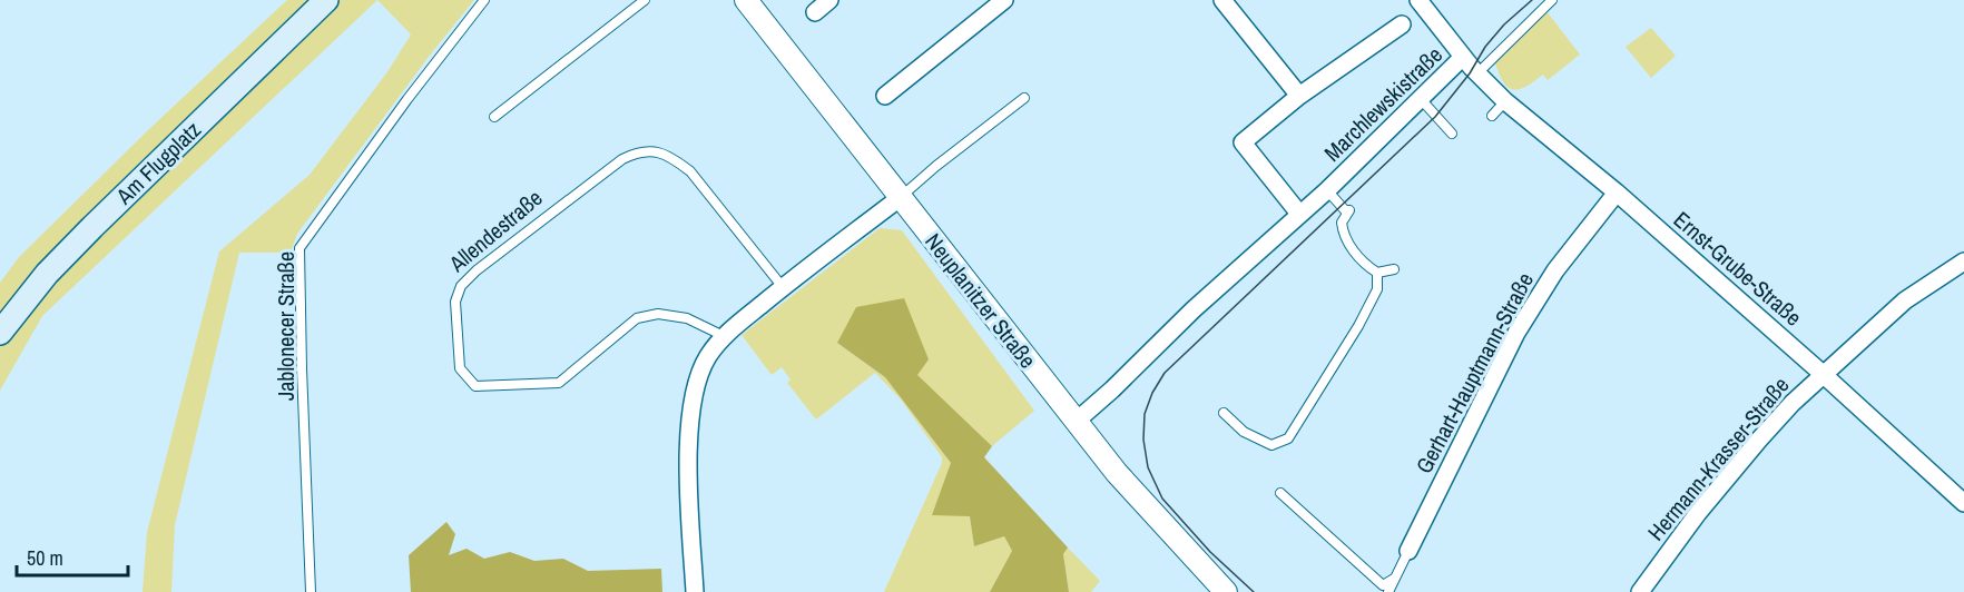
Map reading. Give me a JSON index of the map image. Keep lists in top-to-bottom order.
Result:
{
  "streets": {
    "main road": ["Am Flugplatz"],
    "street": [
      "Marchlewskistraße",
      "Ernst-Grube-Straße",
      "Neuplanitzer Straße",
      "Gerhart-Hauptmann-Straße",
      "Hermann-Krasser-Straße"
    ],
    "lane": ["Allendestraße", "Jablonecer Straße"]
  },
  "crossings": [
    ["Marchlewskistraße", "Ernst-Grube-Straße"],
    ["Marchlewskistraße", "Neuplanitzer Straße"],
    ["Ernst-Grube-Straße", "Gerhart-Hauptmann-Straße"],
    ["Ernst-Grube-Straße", "Hermann-Krasser-Straße"]
  ],
  "scale_bar": "50 m"
}
